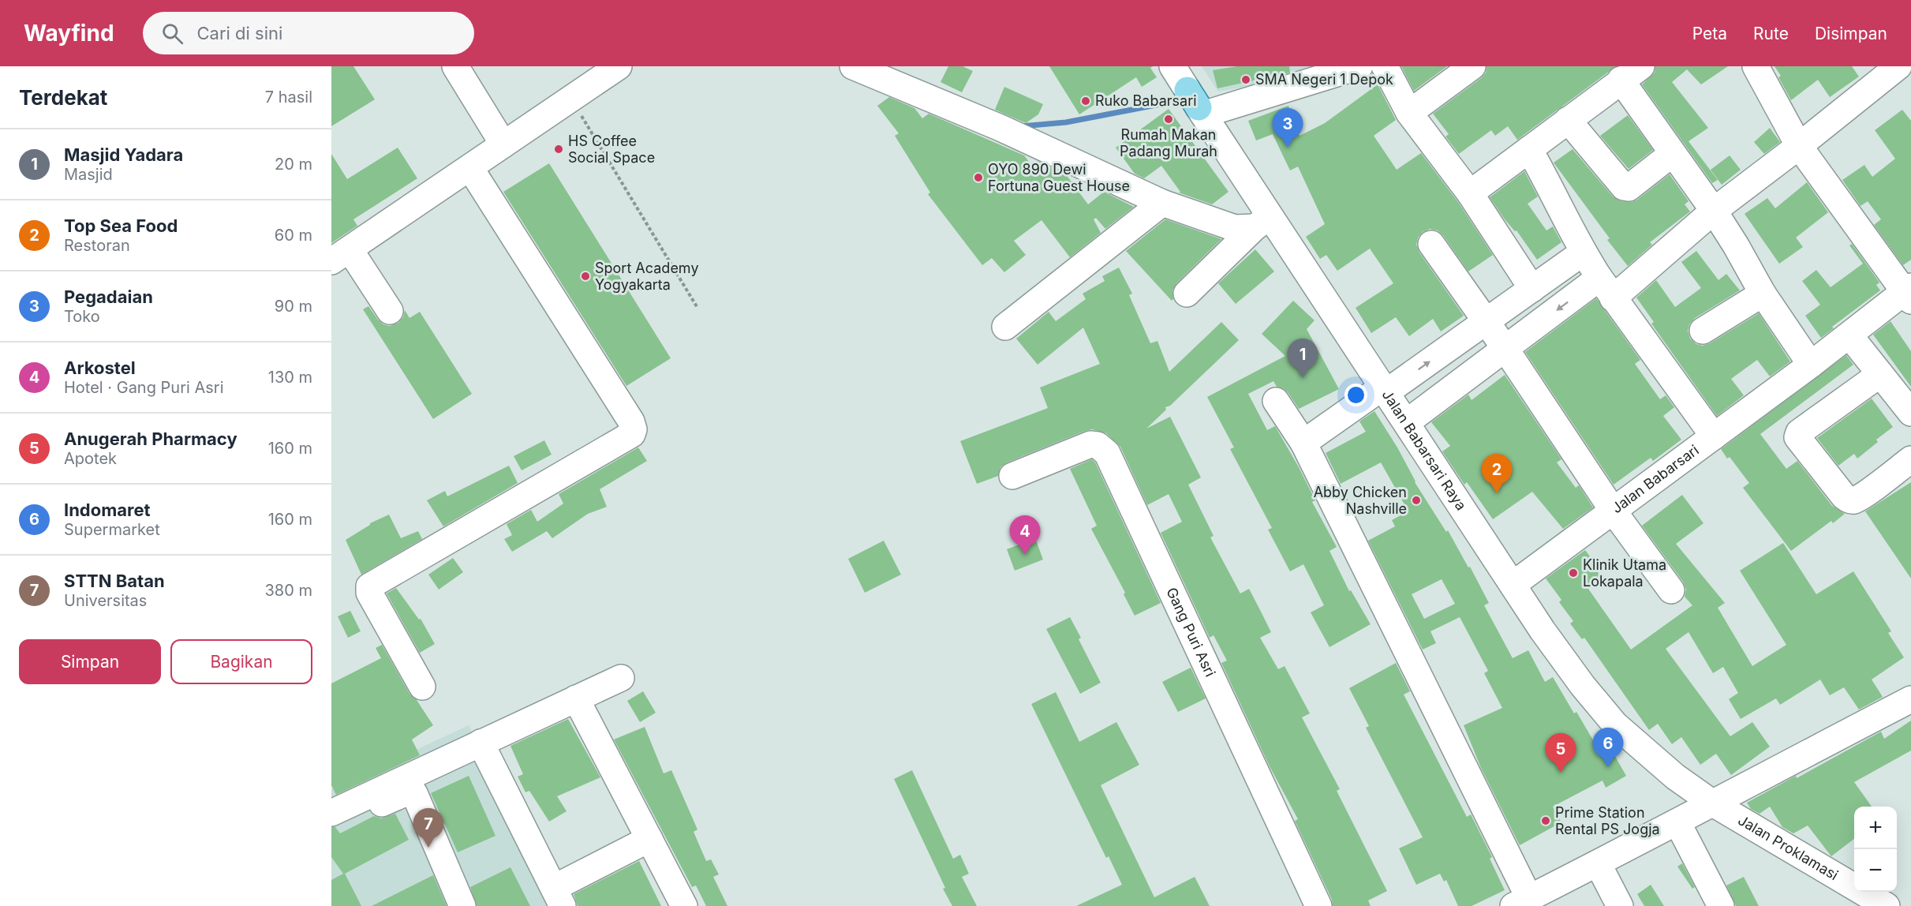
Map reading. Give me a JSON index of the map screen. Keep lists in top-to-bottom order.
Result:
{
  "streets": {
    "street": [
      "Jalan Babarsari Raya",
      "Jalan Babarsari",
      "Gang Puri Asri",
      "Jalan Proklamasi"
    ]
  },
  "crossings": [
    ["Jalan Babarsari Raya", "Jalan Proklamasi"]
  ],
  "places": [
    "SMA Negeri 1 Depok",
    "Ruko Babarsari",
    "Rumah Makan Padang Murah",
    "HS Coffee Social Space",
    "OYO 890 Dewi Fortuna Guest House",
    "Sport Academy Yogyakarta",
    "Abby Chicken Nashville",
    "Klinik Utama Lokapala",
    "Prime Station Rental PS Jogja"
  ],
  "page": {
    "header": "Wayfind",
    "search": "Cari di sini",
    "nav": ["Peta", "Rute", "Disimpan"],
    "heading": ["Terdekat", "7 hasil"],
    "pins": [
      "3",
      "1",
      "2",
      "4",
      "6",
      "5",
      "7"
    ],
    "list": [
      {
        "mark": "1",
        "name": "Masjid Yadara",
        "note": "Masjid",
        "value": "20 m"
      },
      {
        "mark": "2",
        "name": "Top Sea Food",
        "note": "Restoran",
        "value": "60 m"
      },
      {
        "mark": "3",
        "name": "Pegadaian",
        "note": "Toko",
        "value": "90 m"
      },
      {
        "mark": "4",
        "name": "Arkostel",
        "note": "Hotel · Gang Puri Asri",
        "value": "130 m"
      },
      {
        "mark": "5",
        "name": "Anugerah Pharmacy",
        "note": "Apotek",
        "value": "160 m"
      },
      {
        "mark": "6",
        "name": "Indomaret",
        "note": "Supermarket",
        "value": "160 m"
      },
      {
        "mark": "7",
        "name": "STTN Batan",
        "note": "Universitas",
        "value": "380 m"
      }
    ],
    "buttons": ["Simpan", "Bagikan"],
    "map_buttons": ["+", "−"]
  }
}
